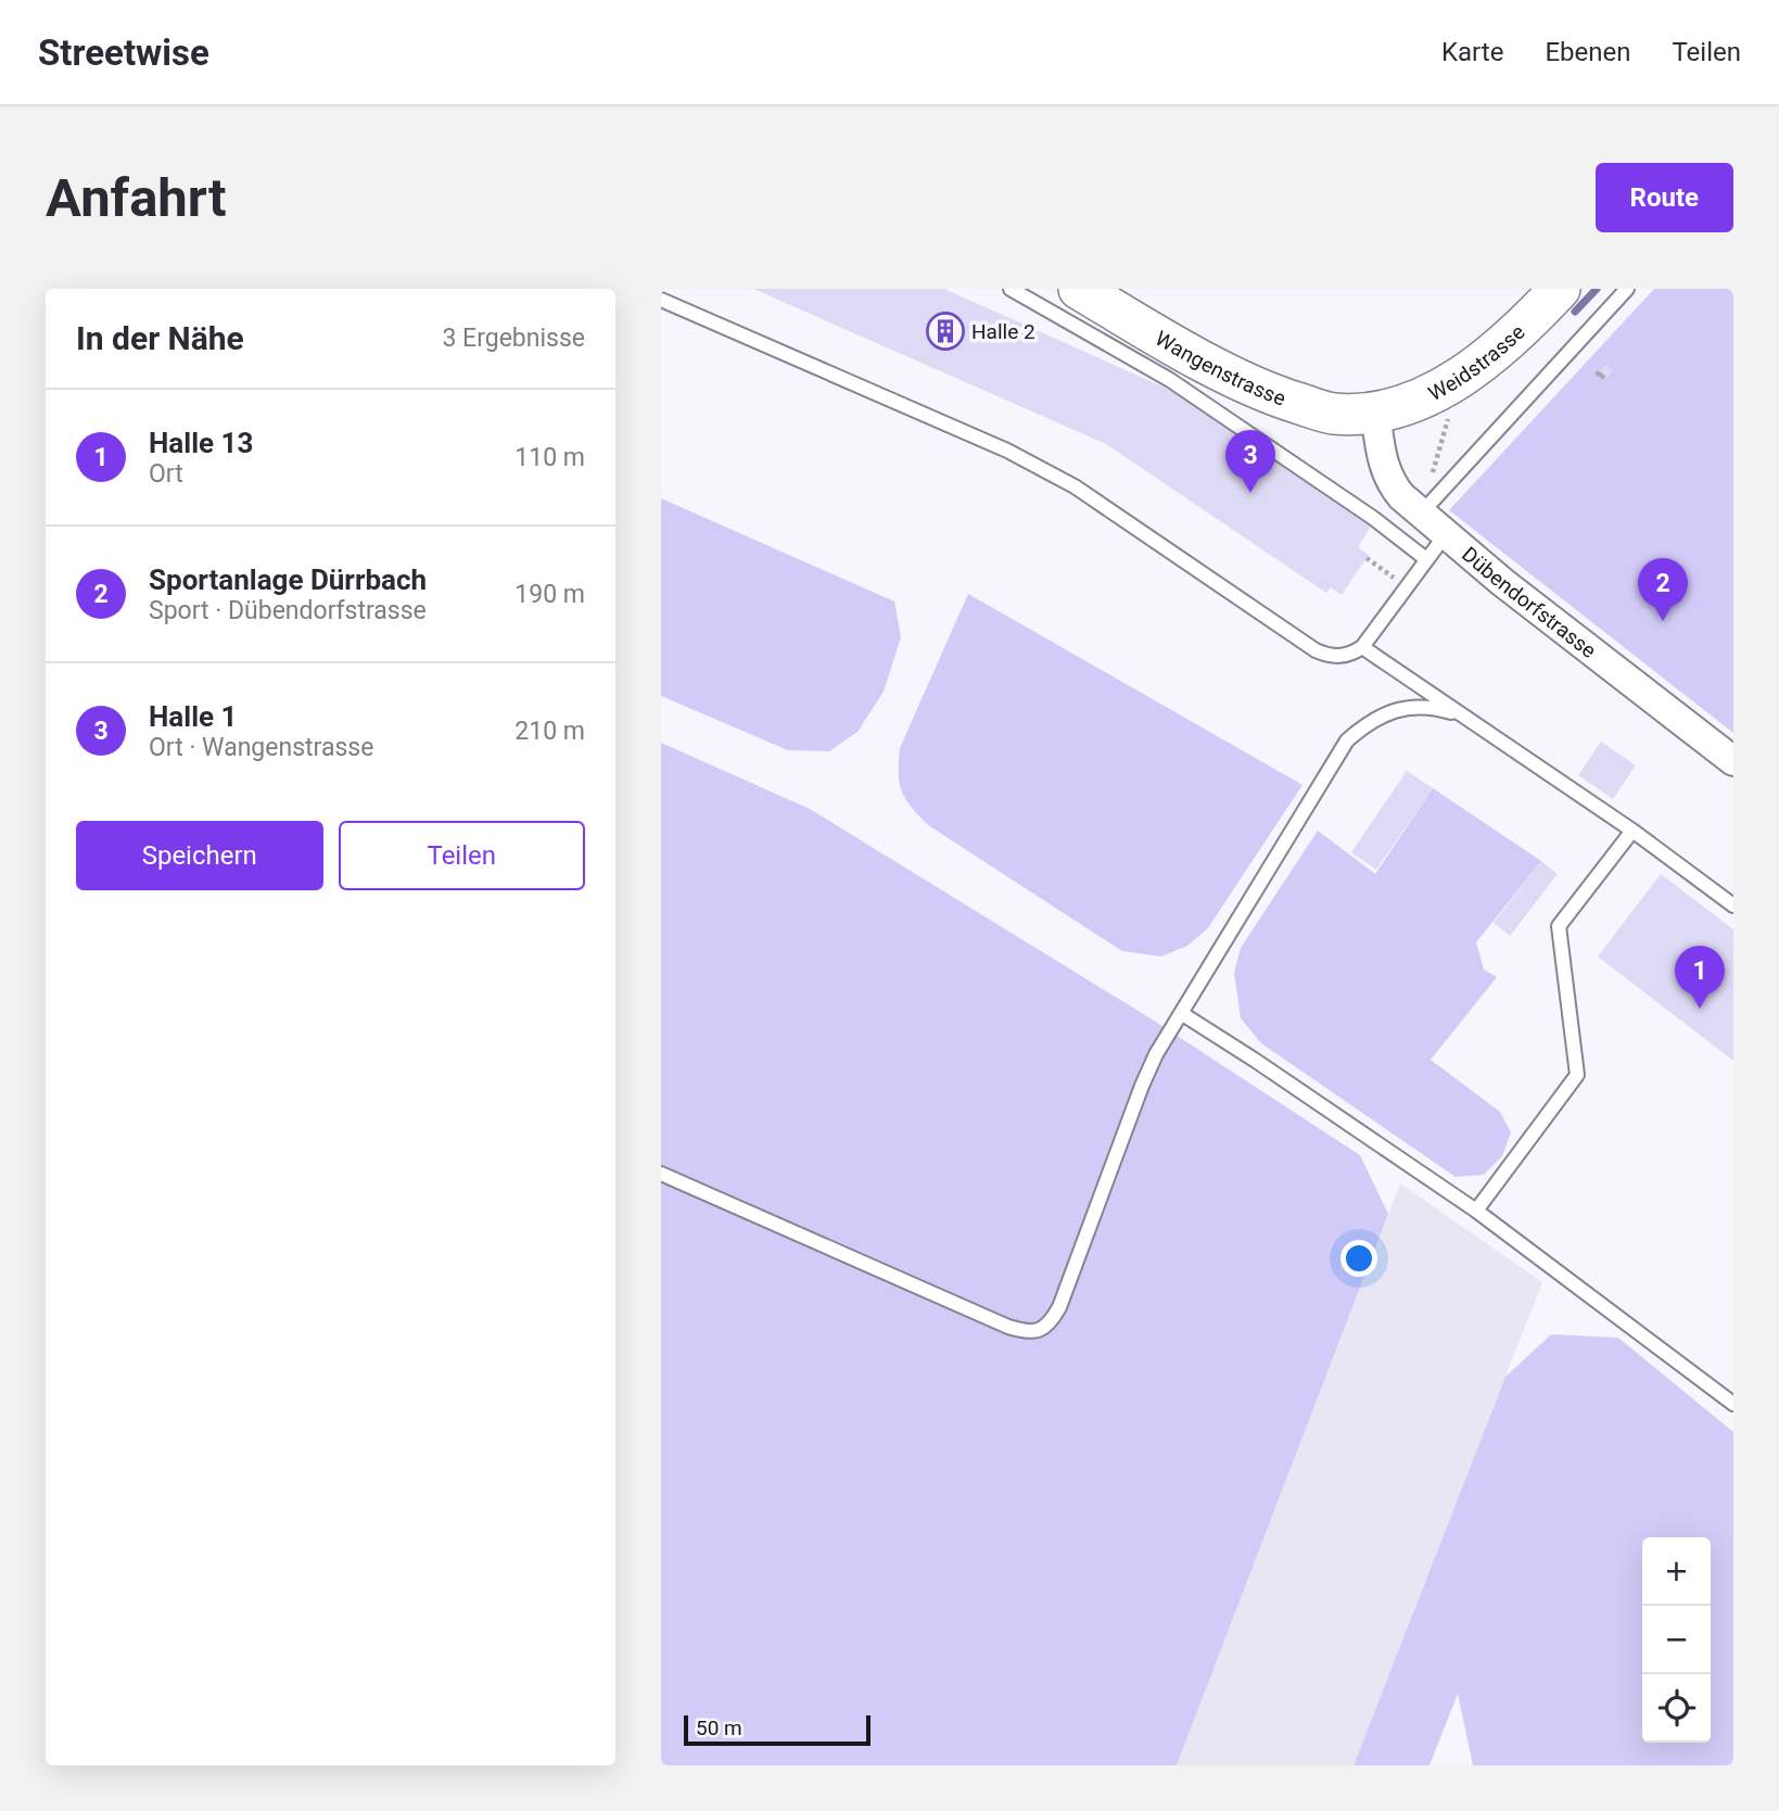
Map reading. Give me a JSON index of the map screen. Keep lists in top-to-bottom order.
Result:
{
  "streets": {
    "main road": ["Weidstrasse", "Wangenstrasse"],
    "street": ["Dübendorfstrasse"]
  },
  "crossings": [
    ["Weidstrasse", "Wangenstrasse"],
    ["Weidstrasse", "Dübendorfstrasse"],
    ["Wangenstrasse", "Dübendorfstrasse"]
  ],
  "places": {
    "building": ["Halle 2"]
  },
  "scale_bar": "50 m",
  "page": {
    "header": "Streetwise",
    "nav": ["Karte", "Ebenen", "Teilen"],
    "buttons": [
      "Route",
      ["Speichern", "Teilen"]
    ],
    "title": "Anfahrt",
    "heading": ["In der Nähe", "3 Ergebnisse"],
    "list": [
      {
        "mark": "1",
        "name": "Halle 13",
        "note": "Ort",
        "value": "110 m"
      },
      {
        "mark": "2",
        "name": "Sportanlage Dürrbach",
        "note": "Sport · Dübendorfstrasse",
        "value": "190 m"
      },
      {
        "mark": "3",
        "name": "Halle 1",
        "note": "Ort · Wangenstrasse",
        "value": "210 m"
      }
    ],
    "pins": ["3", "2", "1"],
    "map_buttons": ["+", "−"],
    "scale": "50 m"
  }
}
